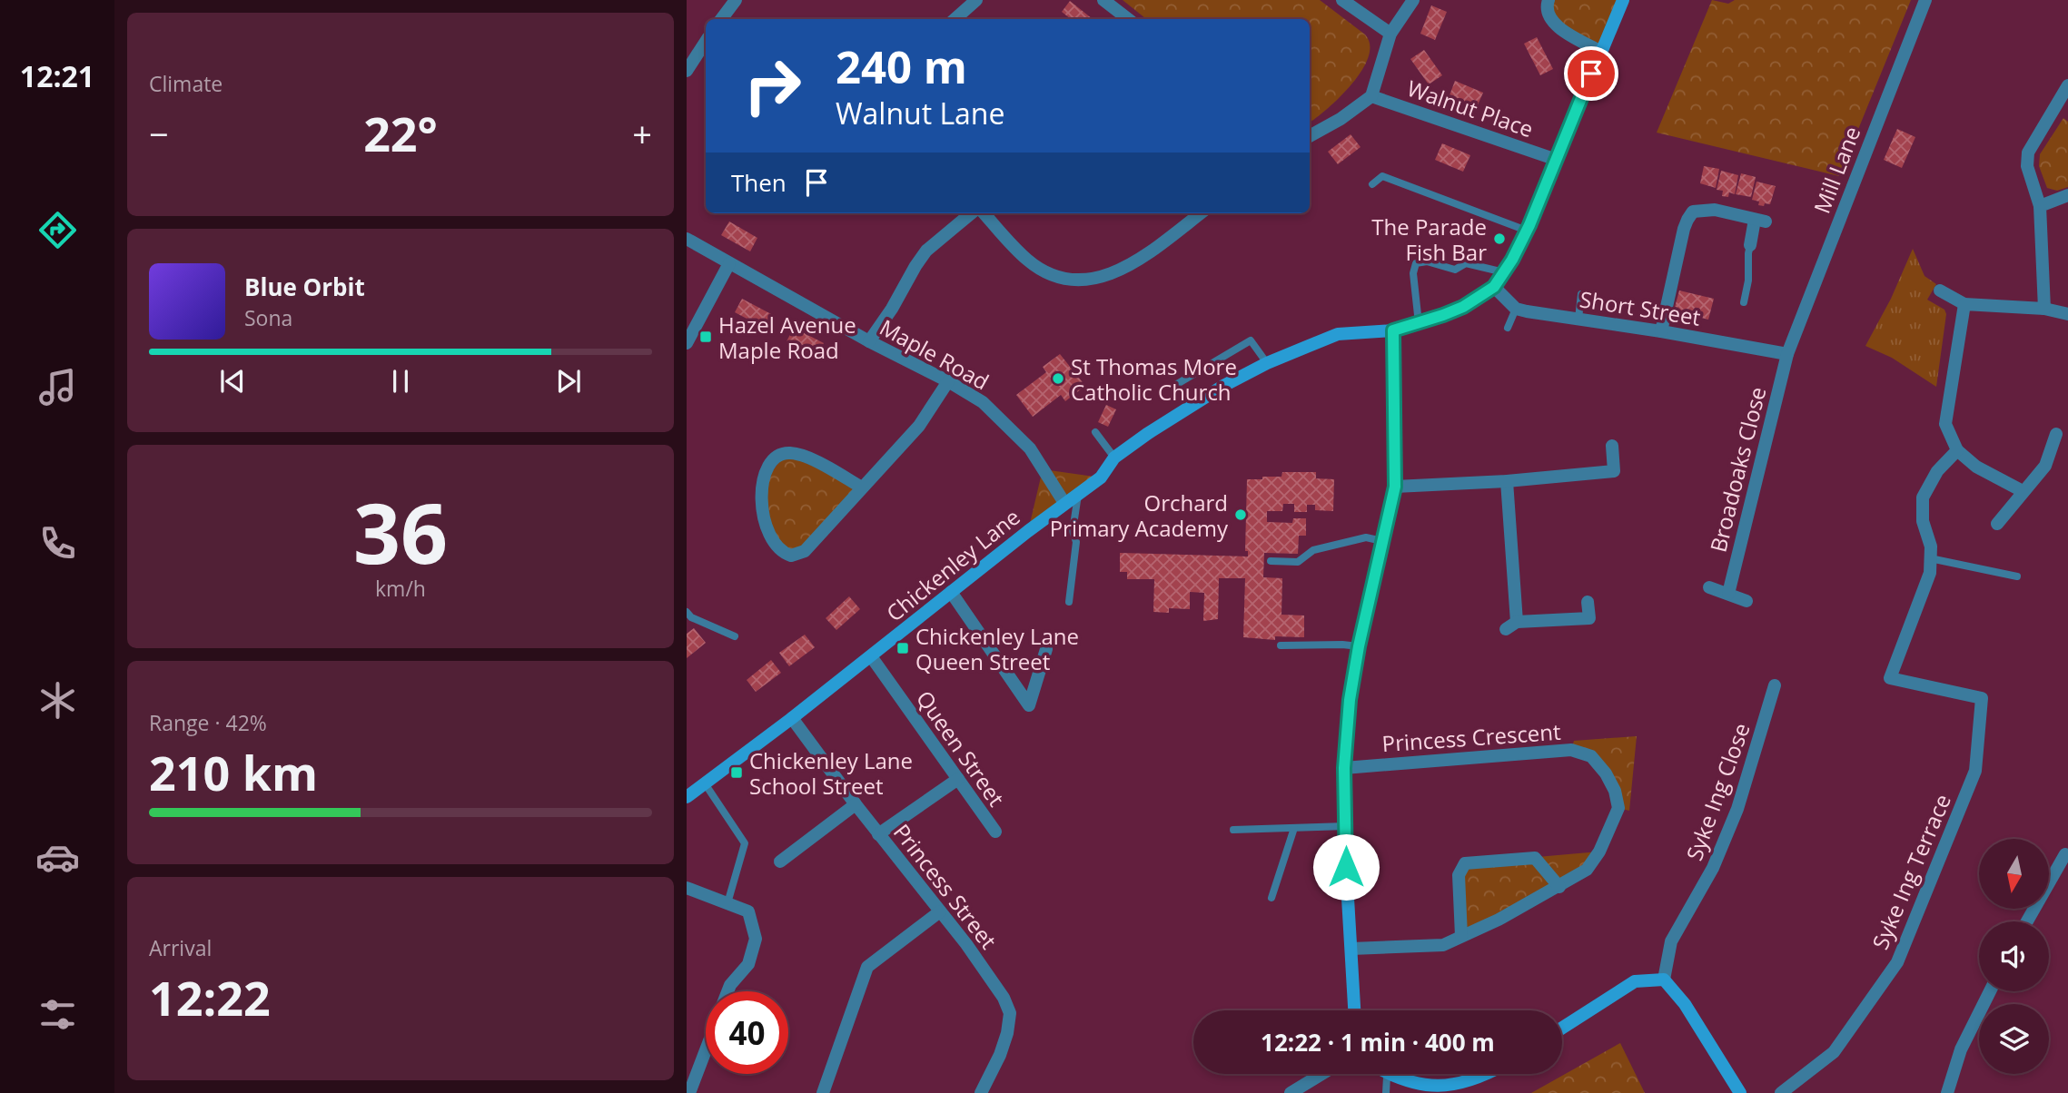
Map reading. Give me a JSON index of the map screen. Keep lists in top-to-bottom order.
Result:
{
  "streets": {
    "street": [
      "Walnut Place",
      "Mill Lane",
      "Short Street",
      "Maple Road",
      "Broadoaks Close",
      "Chickenley Lane",
      "Princess Crescent",
      "Queen Street",
      "Syke Ing Close",
      "Syke Ing Terrace",
      "Princess Street"
    ]
  },
  "crossings": [
    ["Mill Lane", "Short Street"],
    ["Mill Lane", "Broadoaks Close"],
    ["Short Street", "Broadoaks Close"],
    ["Maple Road", "Chickenley Lane"],
    ["Chickenley Lane", "Queen Street"],
    ["Chickenley Lane", "Princess Street"]
  ],
  "places": {
    "other": ["The Parade Fish Bar", "St Thomas More Catholic Church", "Orchard Primary Academy"],
    "transit": ["Hazel Avenue Maple Road", "Chickenley Lane Queen Street", "Chickenley Lane School Street"]
  },
  "north": "bottom",
  "page": {
    "tabs": "12:21",
    "tile": [
      "Climate",
      ["36", "km/h"],
      ["Range · 42%", "210 km"],
      ["Arrival", "12:22"]
    ],
    "turn": ["240 m", "Walnut Lane"],
    "heat": ["−", "22°", "+"],
    "then": "Then",
    "song": ["Blue Orbit", "Sona"],
    "limit": "40",
    "trip": "12:22 · 1 min · 400 m"
  }
}
